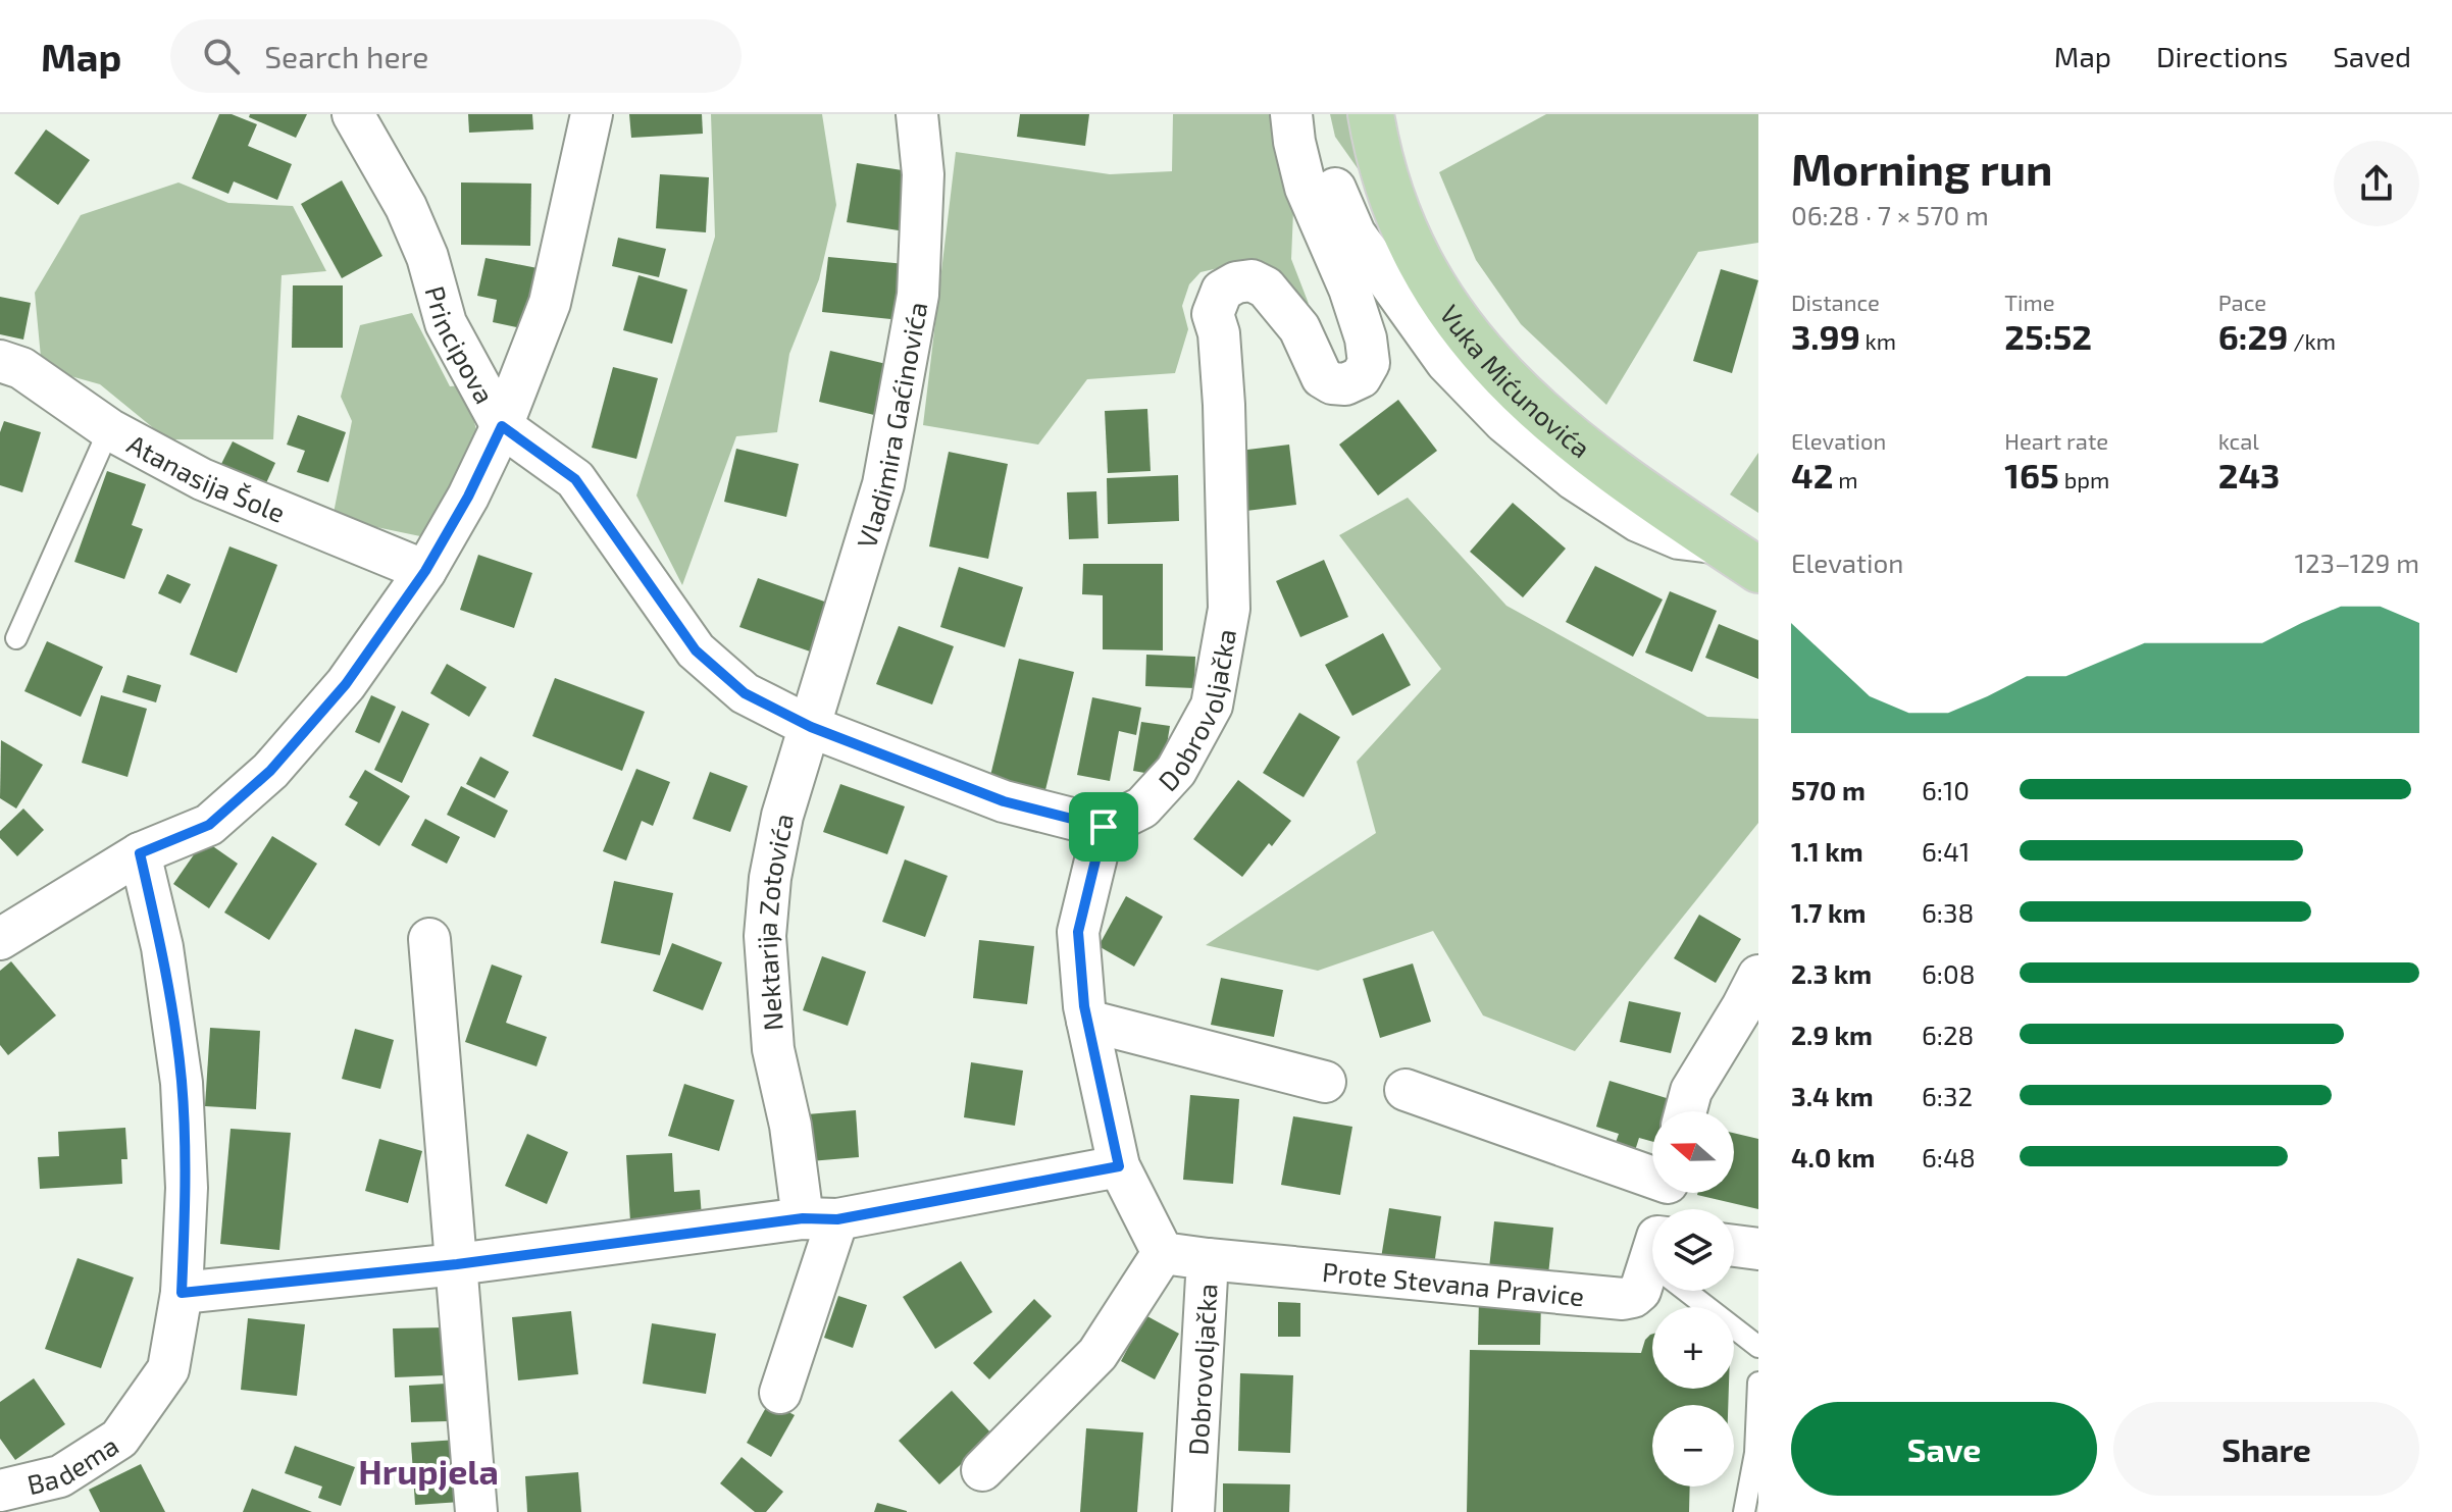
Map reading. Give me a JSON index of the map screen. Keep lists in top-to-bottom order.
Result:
{
  "streets": {
    "main road": ["Vuka Mićunovića"],
    "street": [
      "Principova",
      "Vladimira Gaćinovića",
      "Atanasija Šole",
      "Dobrovoljačka",
      "Nektarija Zotovića",
      "Prote Stevana Pravice",
      "Badema"
    ]
  },
  "crossings": [
    ["Principova", "Vladimira Gaćinovića"],
    ["Principova", "Dobrovoljačka"],
    ["Principova", "Nektarija Zotovića"],
    ["Vladimira Gaćinovića", "Nektarija Zotovića"],
    ["Dobrovoljačka", "Prote Stevana Pravice"]
  ],
  "districts": ["Hrupjela"],
  "north": "left",
  "page": {
    "header": "Map",
    "search": "Search here",
    "nav": ["Map", "Directions", "Saved"],
    "heading": ["Morning run", "06:28 · 7 × 570 m"],
    "stats": [
      ["Distance", "3.99 km"],
      ["Time", "25:52"],
      ["Pace", "6:29 /km"],
      ["Elevation", "42 m"],
      ["Heart rate", "165 bpm"],
      ["kcal", "243"]
    ],
    "chart": ["Elevation", "123–129 m"],
    "list": [
      {
        "name": "570 m",
        "note": "6:10"
      },
      {
        "name": "1.1 km",
        "note": "6:41"
      },
      {
        "name": "1.7 km",
        "note": "6:38"
      },
      {
        "name": "2.3 km",
        "note": "6:08"
      },
      {
        "name": "2.9 km",
        "note": "6:28"
      },
      {
        "name": "3.4 km",
        "note": "6:32"
      },
      {
        "name": "4.0 km",
        "note": "6:48"
      }
    ],
    "map_buttons": ["+", "−"],
    "buttons": ["Save", "Share"]
  }
}
